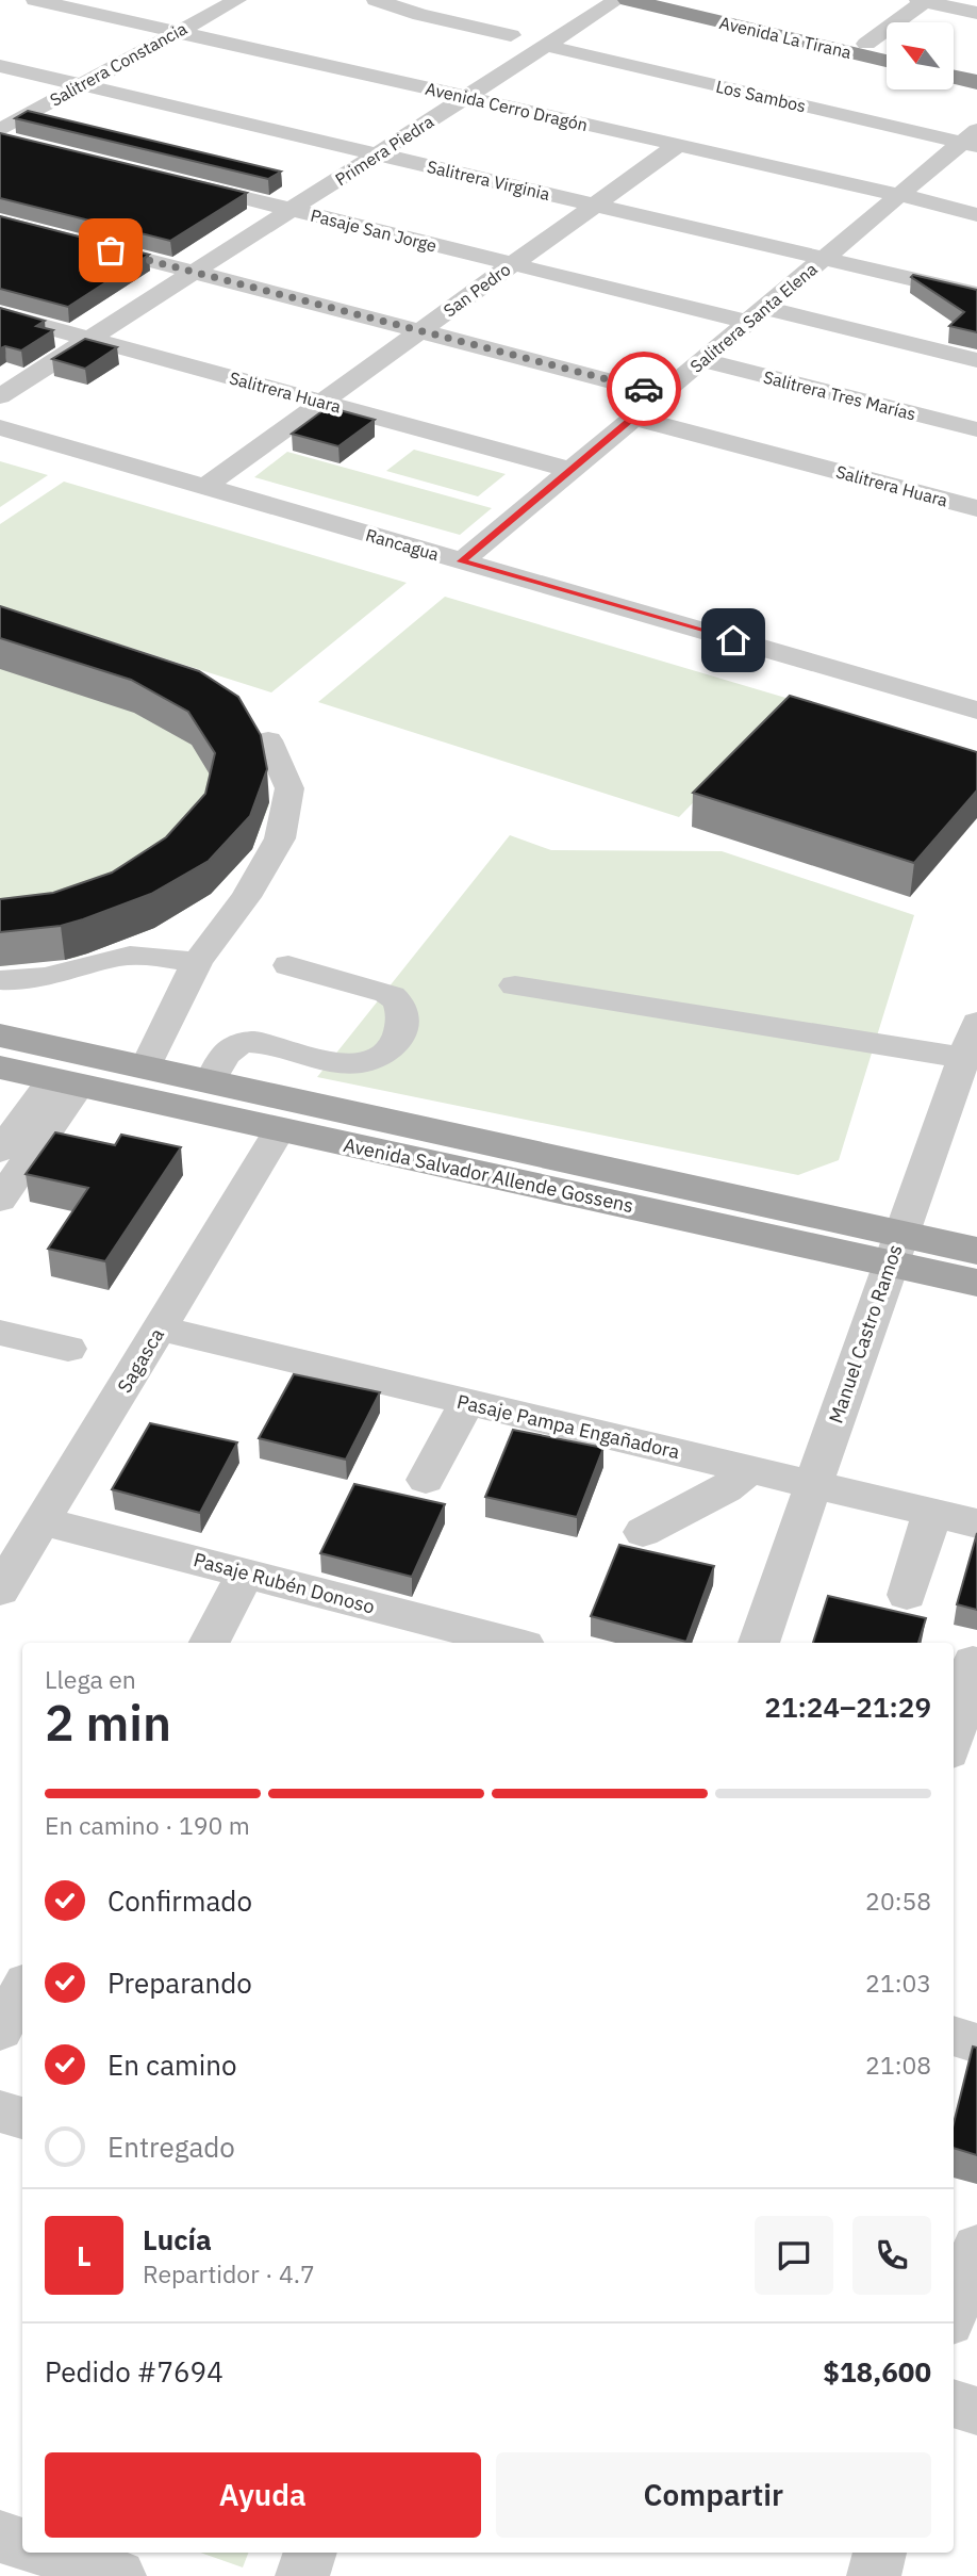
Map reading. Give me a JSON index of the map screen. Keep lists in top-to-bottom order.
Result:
{
  "streets": {
    "highway": ["Avenida La Tirana"],
    "main road": ["Avenida Salvador Allende Gossens"],
    "street": [
      "Salitrera Constancia",
      "Los Sambos",
      "Avenida Cerro Dragón",
      "Primera Piedra",
      "Salitrera Virginia",
      "Pasaje San Jorge",
      "San Pedro",
      "Salitrera Santa Elena",
      "Salitrera Huara",
      "Salitrera Tres Marías",
      "Rancagua",
      "Manuel Castro Ramos",
      "Sagasca",
      "Pasaje Pampa Engañadora",
      "Pasaje Rubén Donoso"
    ]
  },
  "crossings": [
    ["Salitrera Constancia", "Avenida Cerro Dragón"],
    ["Salitrera Constancia", "Salitrera Virginia"],
    ["Los Sambos", "Primera Piedra"],
    ["Los Sambos", "Salitrera Santa Elena"],
    ["Avenida Cerro Dragón", "Primera Piedra"],
    ["Avenida Cerro Dragón", "San Pedro"],
    ["Avenida Cerro Dragón", "Salitrera Santa Elena"],
    ["Primera Piedra", "Salitrera Virginia"],
    ["Primera Piedra", "Pasaje San Jorge"],
    ["Primera Piedra", "Salitrera Huara"],
    ["Salitrera Virginia", "San Pedro"],
    ["Salitrera Virginia", "Salitrera Santa Elena"],
    ["Pasaje San Jorge", "San Pedro"],
    ["Pasaje San Jorge", "Salitrera Santa Elena"],
    ["San Pedro", "Salitrera Huara"],
    ["San Pedro", "Rancagua"],
    ["Salitrera Santa Elena", "Salitrera Huara"],
    ["Salitrera Santa Elena", "Salitrera Tres Marías"],
    ["Salitrera Santa Elena", "Rancagua"],
    ["Avenida Salvador Allende Gossens", "Manuel Castro Ramos"],
    ["Avenida Salvador Allende Gossens", "Sagasca"],
    ["Manuel Castro Ramos", "Pasaje Pampa Engañadora"],
    ["Sagasca", "Pasaje Pampa Engañadora"],
    ["Sagasca", "Pasaje Rubén Donoso"]
  ],
  "north": "top left",
  "page": {
    "heading": ["2 min", "Llega en", "21:24–21:29"],
    "panel": [
      "Lucía",
      "Repartidor · 4.7",
      "Pedido #7694",
      "$18,600"
    ],
    "bar": "En camino · 190 m",
    "list": [
      ["Confirmado", "20:58"],
      ["Preparando", "21:03"],
      ["En camino", "21:08"],
      "Entregado"
    ],
    "round": "L",
    "buttons": ["Ayuda", "Compartir"]
  }
}
